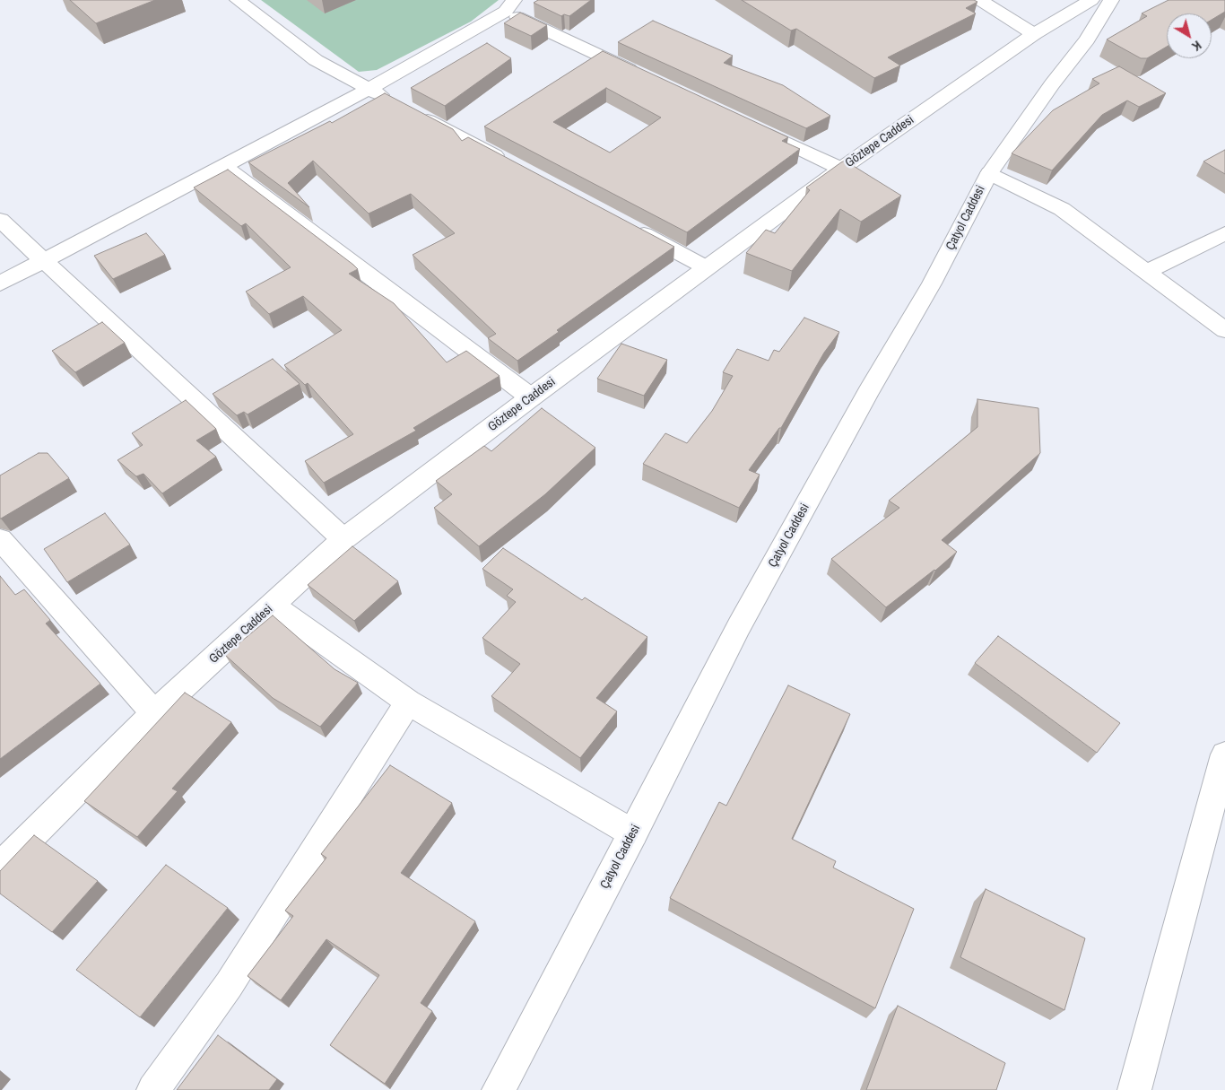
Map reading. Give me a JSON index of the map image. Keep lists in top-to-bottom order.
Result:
{
  "streets": {
    "street": ["Göztepe Caddesi", "Çatyol Caddesi"]
  },
  "north": "bottom right"
}
